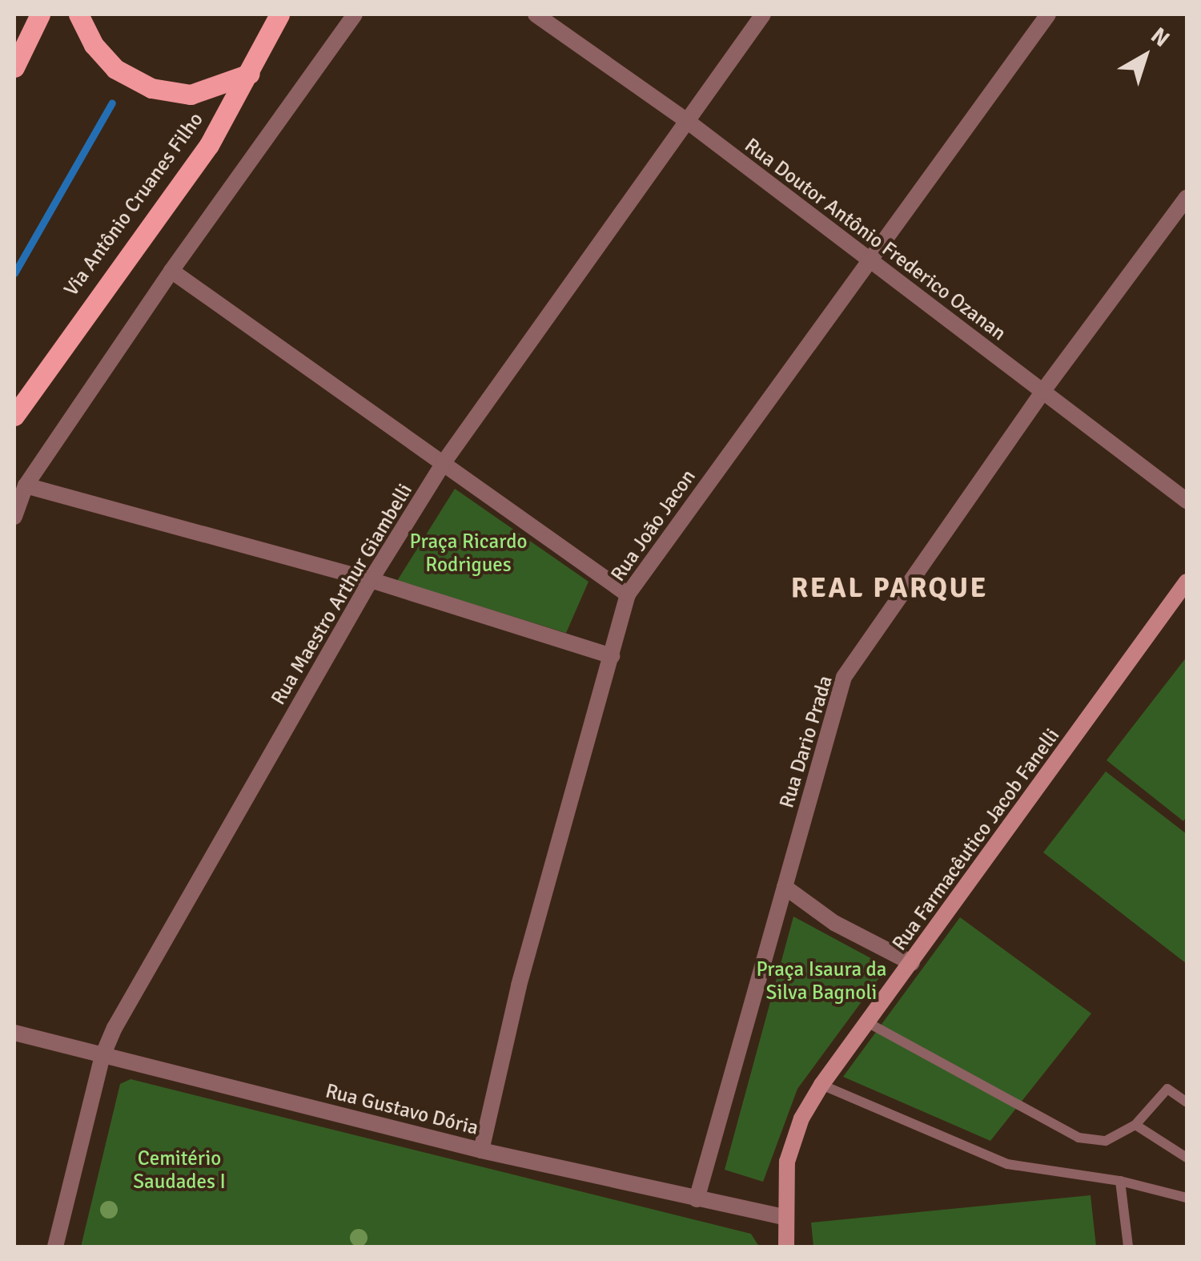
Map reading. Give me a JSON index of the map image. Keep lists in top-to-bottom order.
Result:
{
  "streets": {
    "main road": ["Via Antônio Cruanes Filho", "Rua Farmacêutico Jacob Fanelli"],
    "street": [
      "Rua Doutor Antônio Frederico Ozanan",
      "Rua João Jacon",
      "Rua Maestro Arthur Giambelli",
      "Rua Dario Prada",
      "Rua Gustavo Dória"
    ]
  },
  "crossings": [
    ["Rua Doutor Antônio Frederico Ozanan", "Rua João Jacon"],
    ["Rua Doutor Antônio Frederico Ozanan", "Rua Maestro Arthur Giambelli"],
    ["Rua Doutor Antônio Frederico Ozanan", "Rua Dario Prada"],
    ["Rua João Jacon", "Rua Gustavo Dória"],
    ["Rua Maestro Arthur Giambelli", "Rua Gustavo Dória"],
    ["Rua Dario Prada", "Rua Gustavo Dória"],
    ["Rua Farmacêutico Jacob Fanelli", "Rua Gustavo Dória"]
  ],
  "districts": ["REAL PARQUE"],
  "parks": ["Praça Ricardo Rodrigues", "Praça Isaura da Silva Bagnoli", "Cemitério Saudades I"],
  "north": "top right"
}
